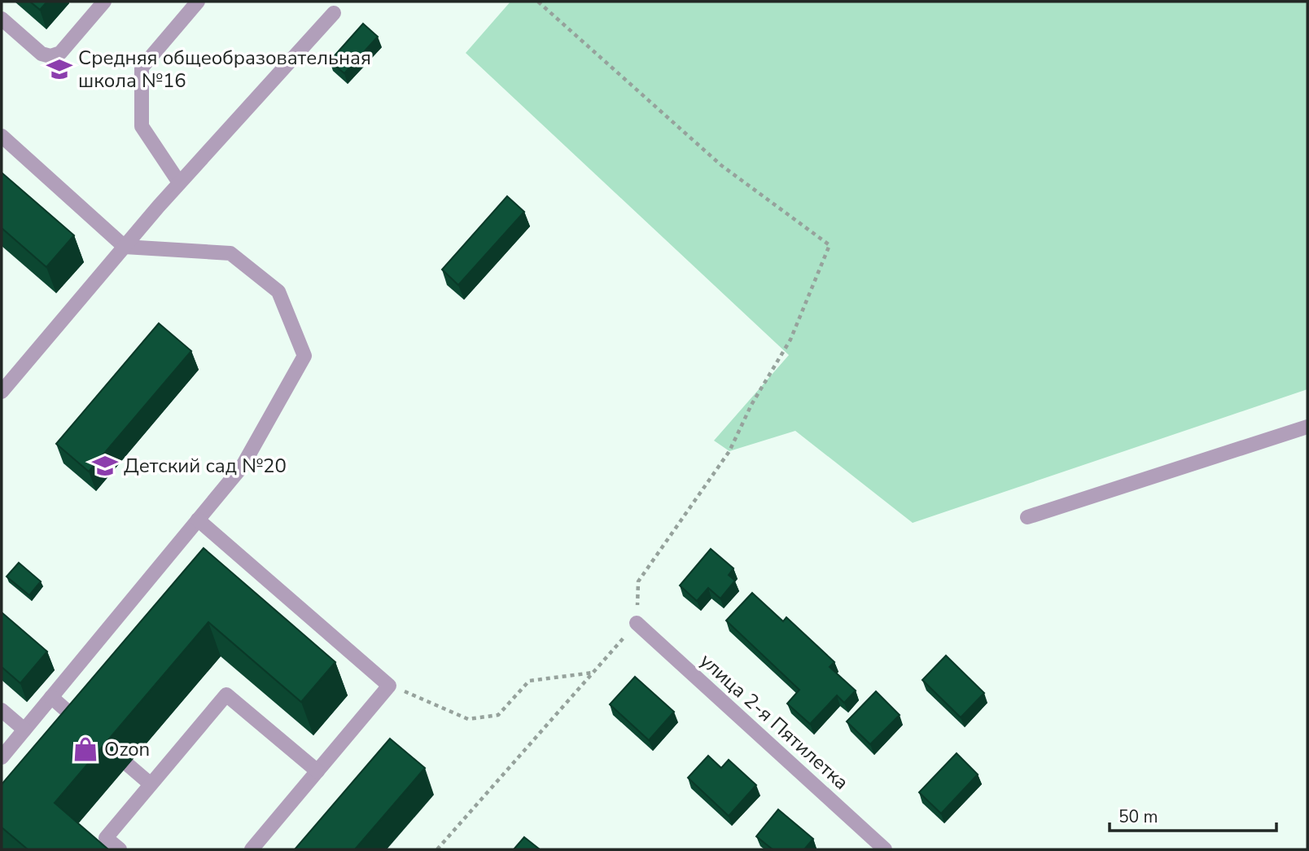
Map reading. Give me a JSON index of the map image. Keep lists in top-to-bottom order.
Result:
{
  "streets": {
    "street": ["улица 2-я Пятилетка"]
  },
  "places": {
    "school or university": ["Средняя общеобразовательная школа №16", "Детский сад №20"],
    "shop": ["Ozon"]
  },
  "scale_bar": "50 m"
}
